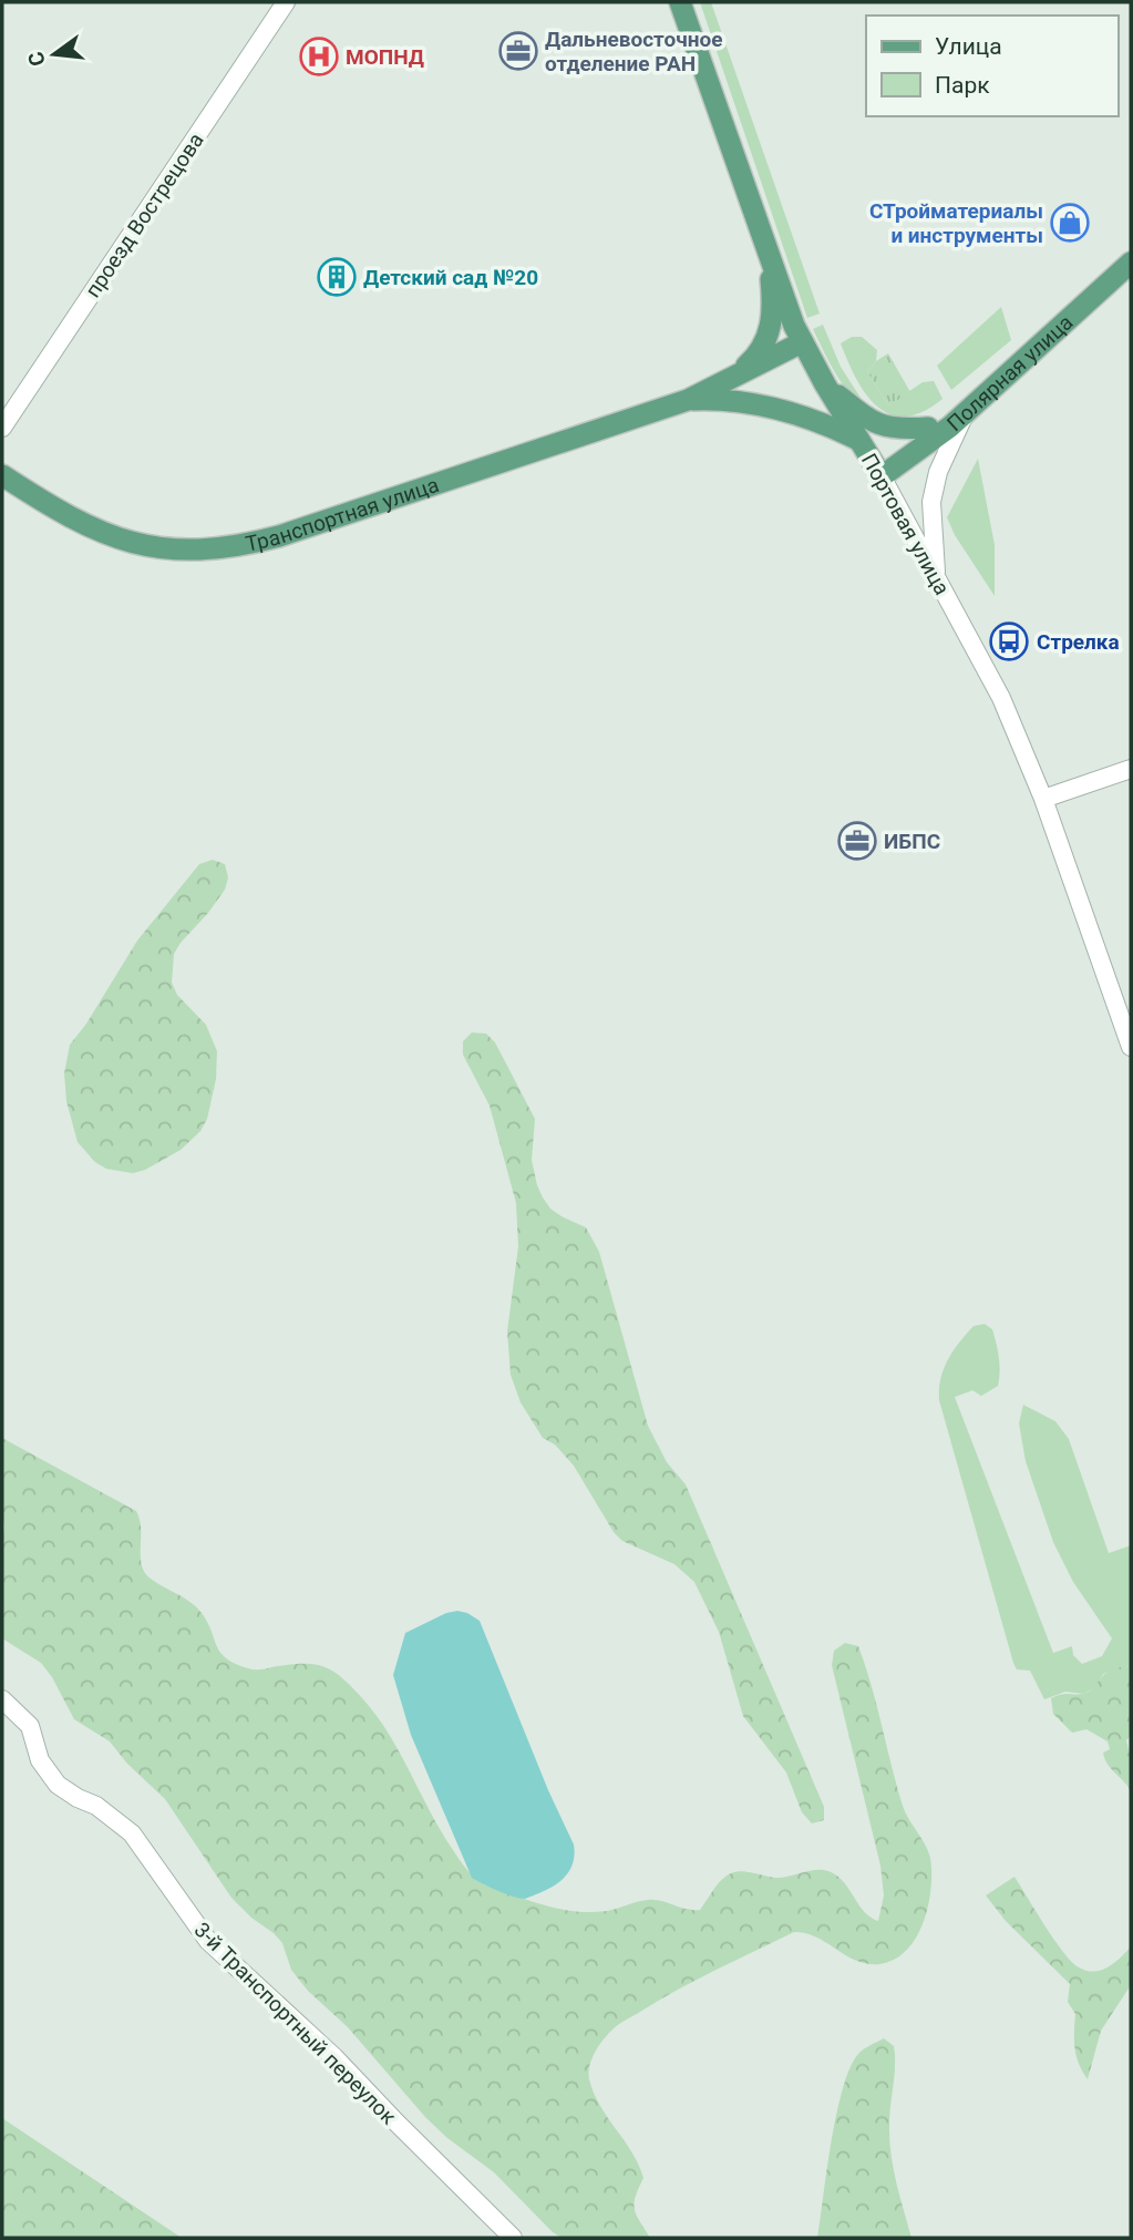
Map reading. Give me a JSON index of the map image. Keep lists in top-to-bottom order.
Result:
{
  "streets": {
    "main road": ["Полярная улица", "Транспортная улица", "Портовая улица"],
    "street": ["проезд Вострецова", "3-й Транспортный переулок"]
  },
  "crossings": [
    ["Полярная улица", "Портовая улица"],
    ["Транспортная улица", "Портовая улица"]
  ],
  "places": {
    "office": ["Дальневосточное отделение РАН", "ИБПС"],
    "hospital": ["МОПНД"],
    "shop": ["СТройматериалы и инструменты"],
    "building": ["Детский сад №20"],
    "bus stop": ["Стрелка"]
  },
  "legend": ["Улица", "Парк"],
  "north": "left"
}
